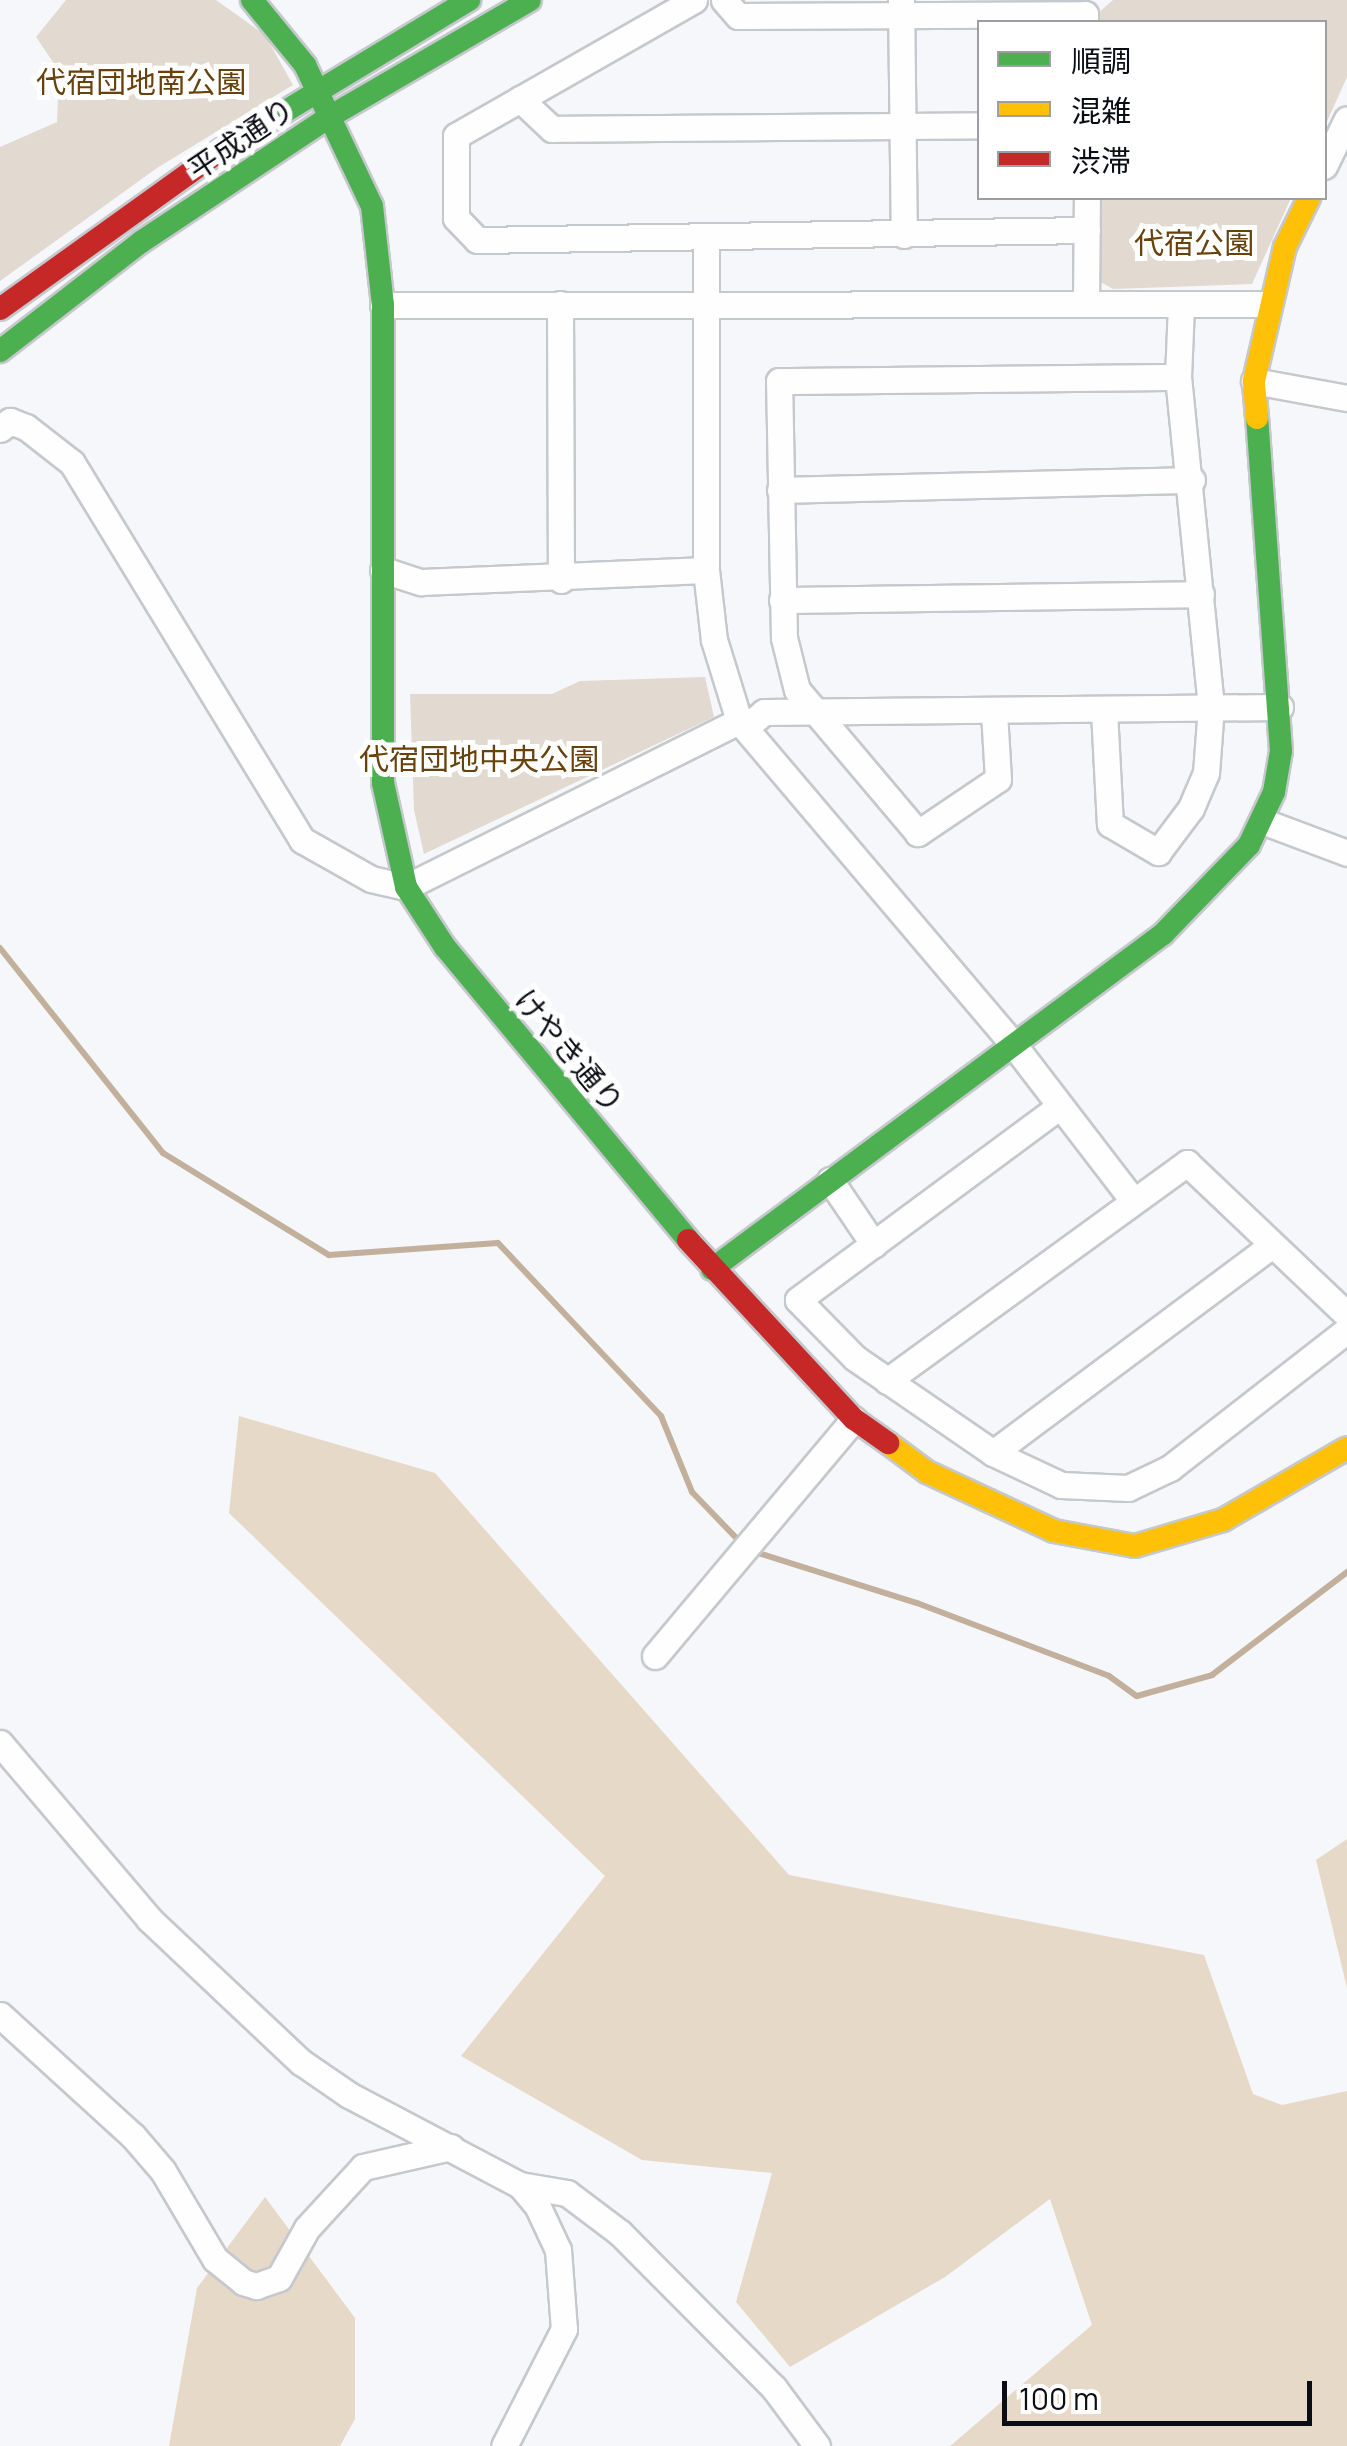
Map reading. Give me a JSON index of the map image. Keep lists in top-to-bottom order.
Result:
{
  "streets": {
    "street": ["平成通り", "けやき通り"]
  },
  "crossings": [
    ["平成通り", "けやき通り"]
  ],
  "parks": ["代宿団地南公園", "代宿公園", "代宿団地中央公園"],
  "legend": ["順調", "混雑", "渋滞"],
  "scale_bar": "100 m"
}
